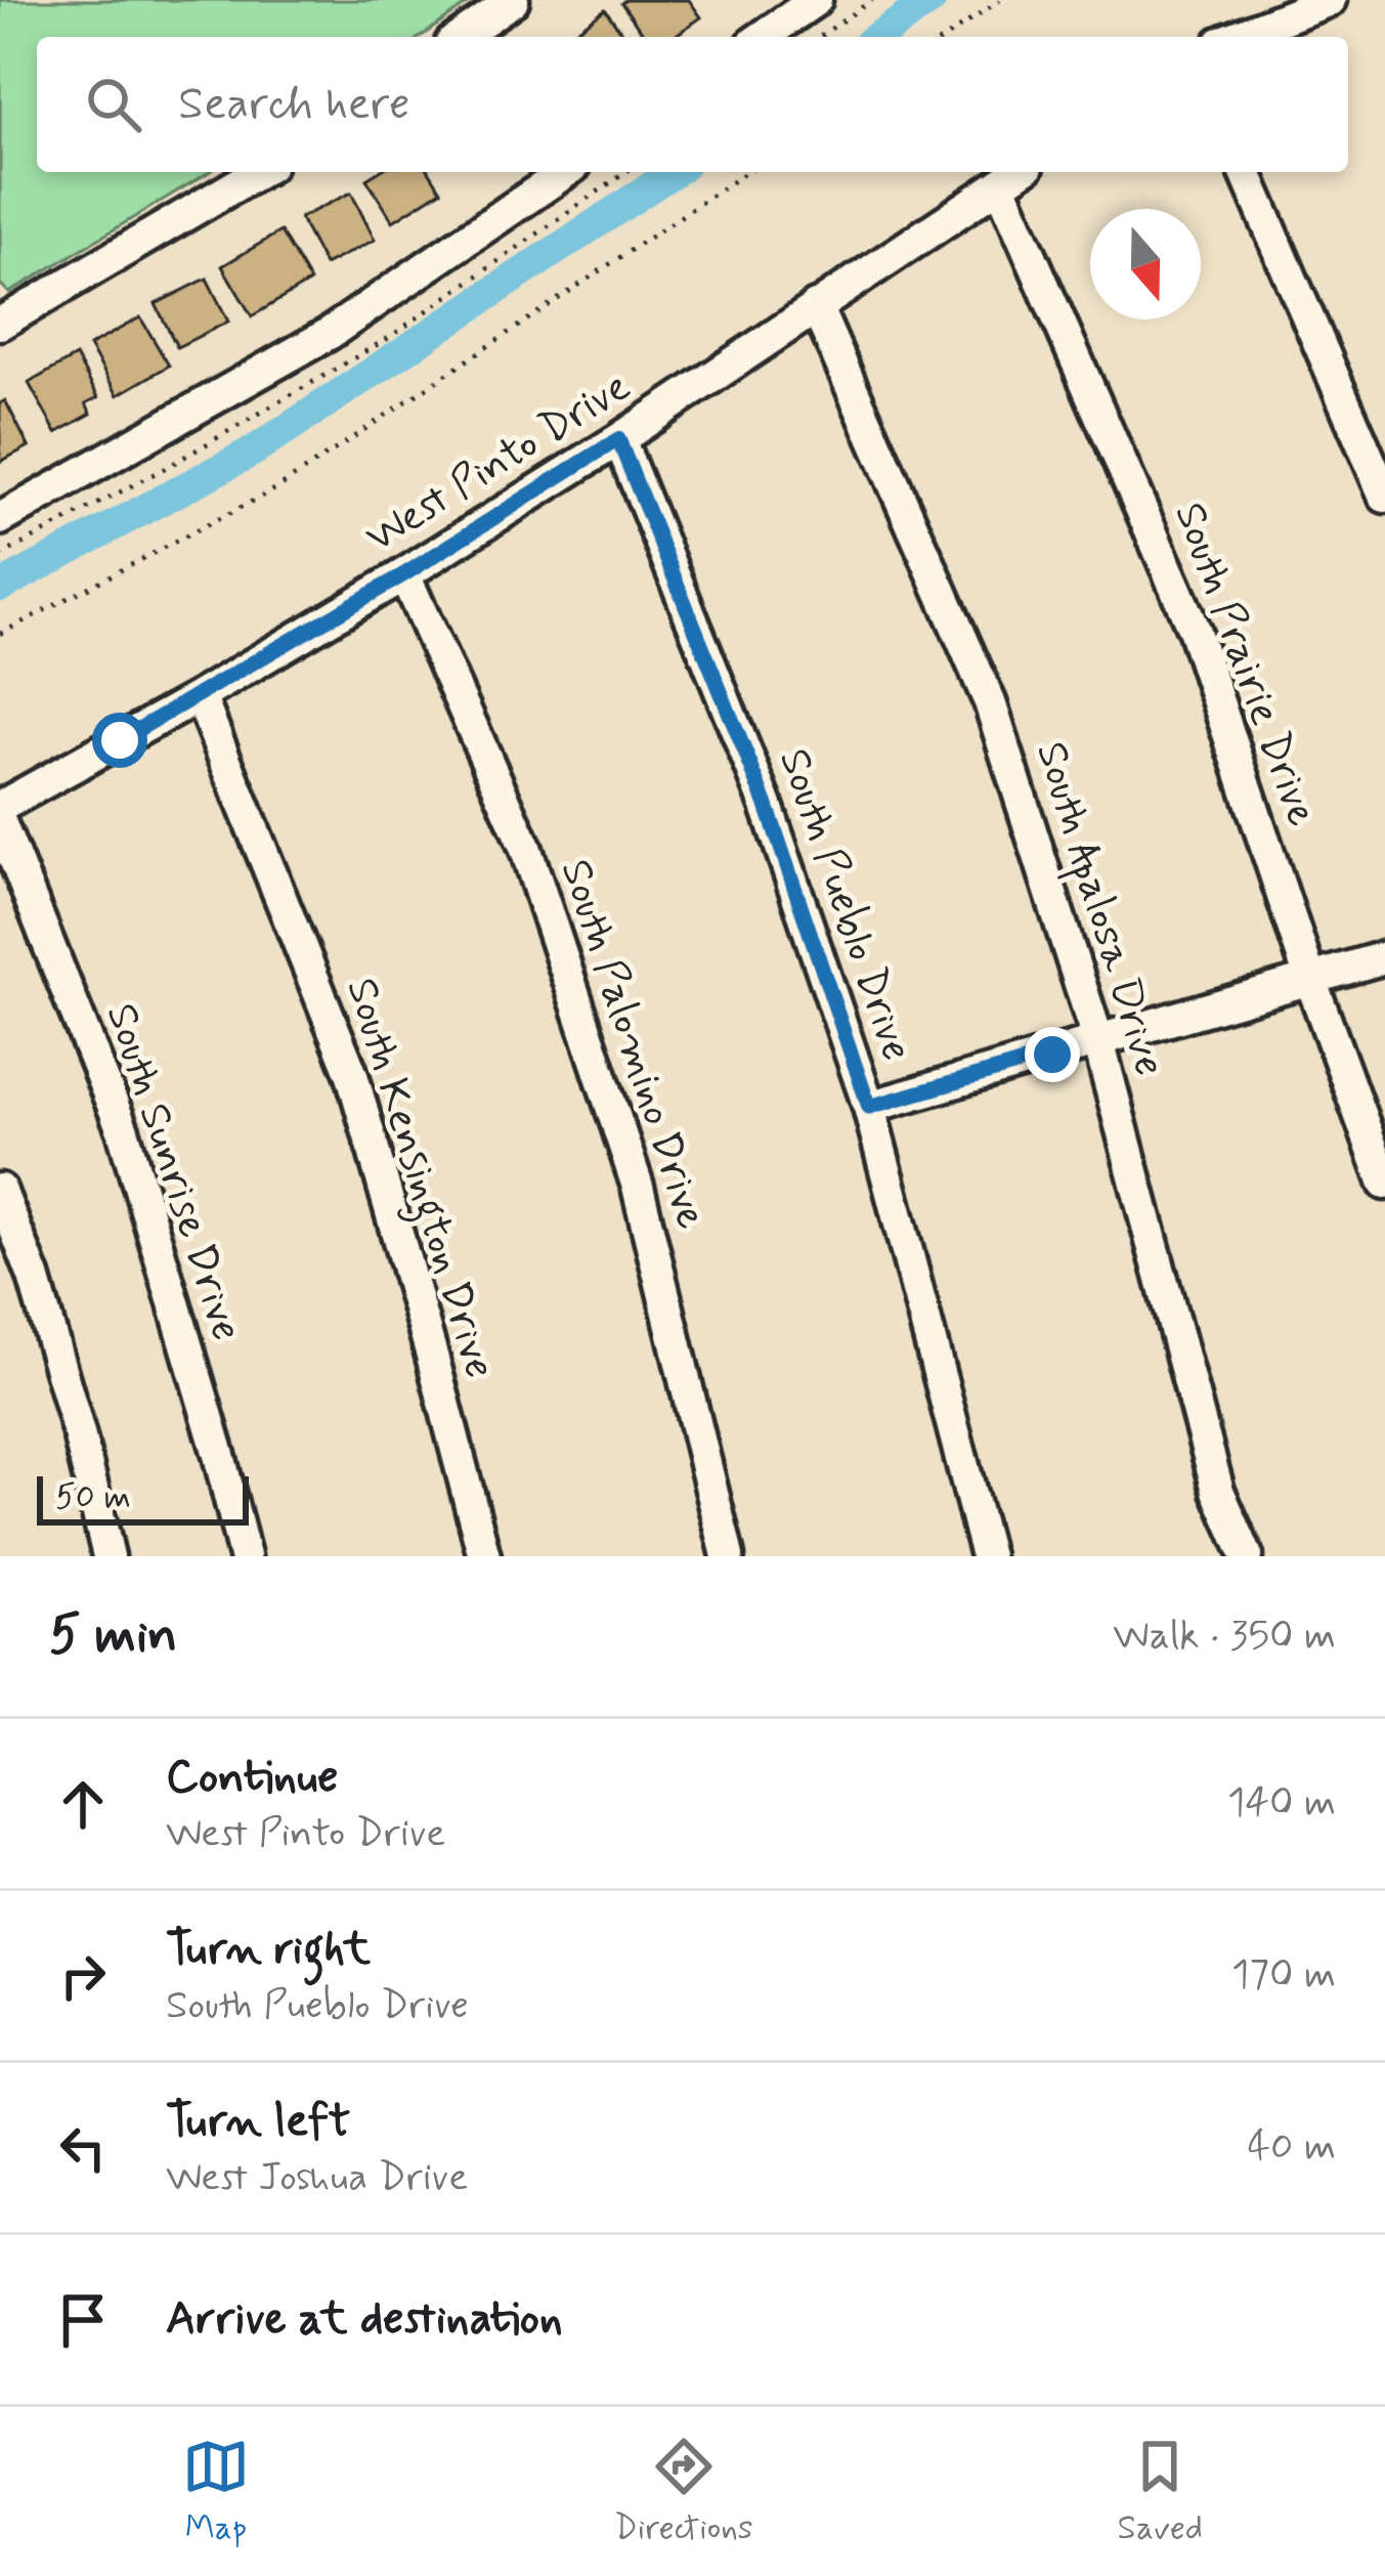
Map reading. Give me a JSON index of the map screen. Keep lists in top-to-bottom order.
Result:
{
  "streets": {
    "street": [
      "West Pinto Drive",
      "South Prairie Drive",
      "South Pueblo Drive",
      "South Apalosa Drive",
      "South Palomino Drive",
      "South Sunrise Drive",
      "South Kensington Drive"
    ]
  },
  "crossings": [
    ["West Pinto Drive", "South Prairie Drive"],
    ["West Pinto Drive", "South Pueblo Drive"],
    ["West Pinto Drive", "South Apalosa Drive"],
    ["West Pinto Drive", "South Palomino Drive"],
    ["West Pinto Drive", "South Kensington Drive"]
  ],
  "scale_bar": "50 m",
  "north": "bottom",
  "page": {
    "search": "Search here",
    "scale": "50 m",
    "heading": ["5 min", "Walk · 350 m"],
    "list": [
      ["Continue", "West Pinto Drive", "140 m"],
      ["Turn right", "South Pueblo Drive", "170 m"],
      ["Turn left", "West Joshua Drive", "40 m"],
      "Arrive at destination"
    ],
    "nav": ["Map", "Directions", "Saved"]
  }
}
